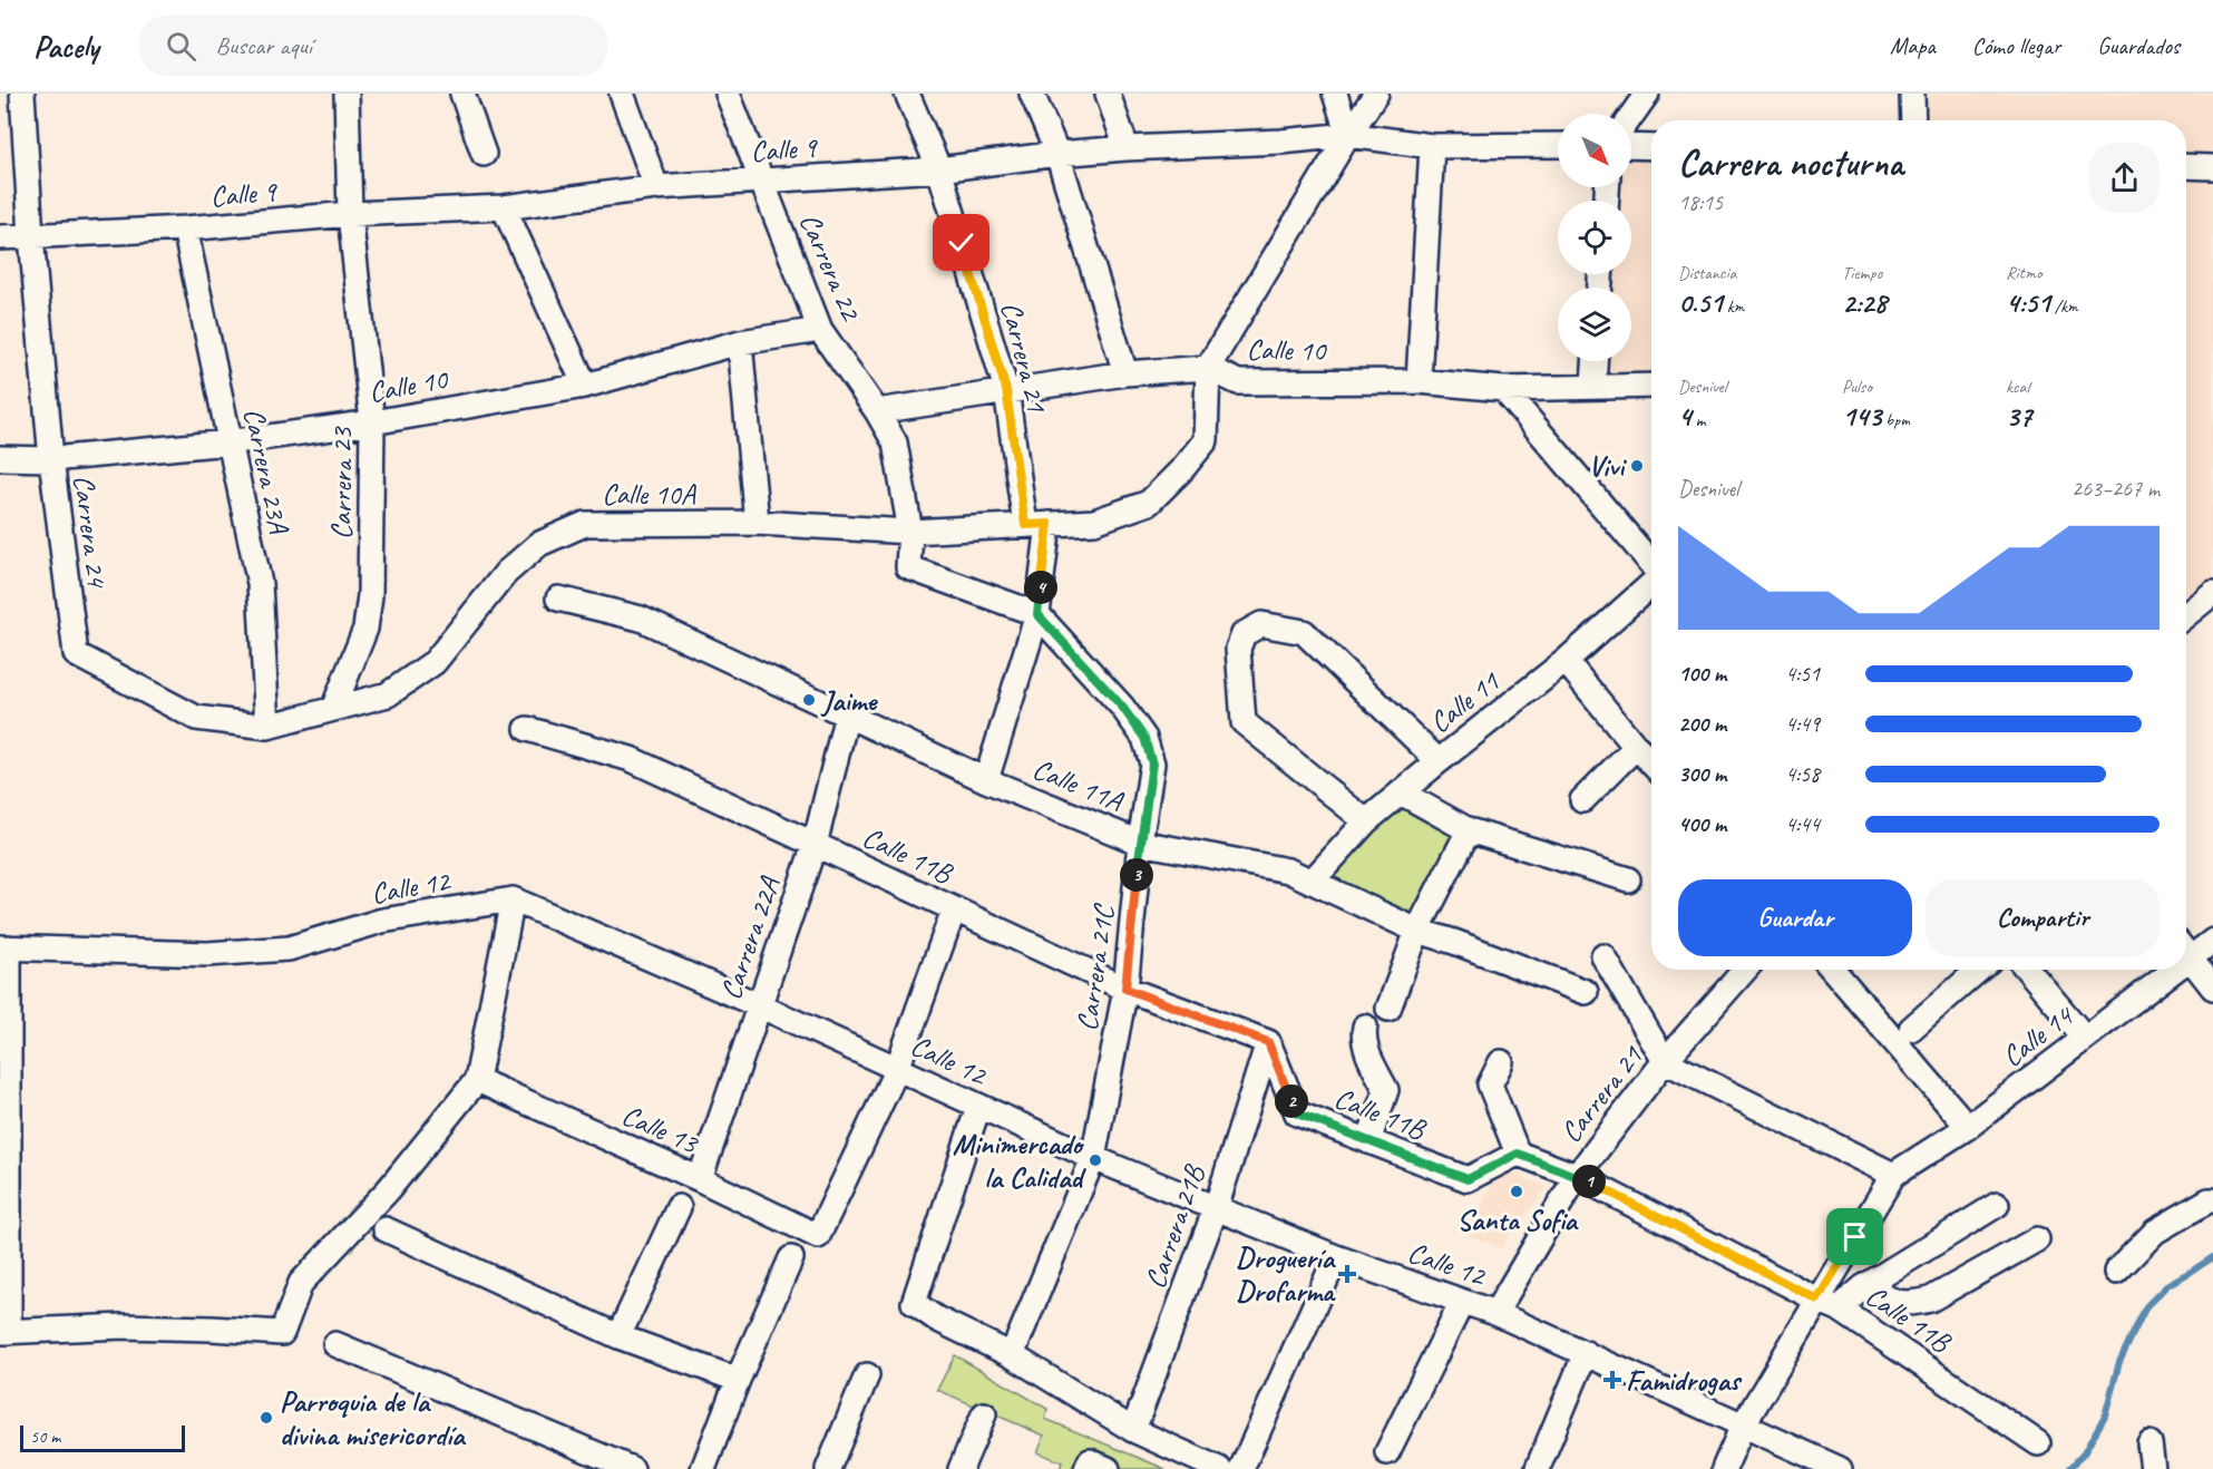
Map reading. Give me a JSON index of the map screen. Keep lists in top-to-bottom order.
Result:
{
  "streets": {
    "street": [
      "Calle 9",
      "Carrera 22",
      "Calle 10",
      "Carrera 21",
      "Carrera 23A",
      "Carrera 23",
      "Calle 10A",
      "Carrera 24",
      "Calle 11",
      "Calle 11A",
      "Calle 11B",
      "Calle 12",
      "Carrera 22A",
      "Carrera 21C",
      "Calle 14",
      "Calle 13",
      "Carrera 21B"
    ]
  },
  "crossings": [
    ["Calle 9", "Carrera 22"],
    ["Calle 9", "Carrera 21"],
    ["Calle 9", "Carrera 23A"],
    ["Calle 9", "Carrera 23"],
    ["Calle 9", "Carrera 24"],
    ["Carrera 22", "Calle 10"],
    ["Carrera 22", "Calle 10A"],
    ["Calle 10", "Carrera 21"],
    ["Calle 10", "Carrera 23A"],
    ["Calle 10", "Carrera 23"],
    ["Calle 10", "Calle 10A"],
    ["Calle 10", "Carrera 24"],
    ["Carrera 21", "Calle 10A"],
    ["Carrera 21", "Calle 11B"],
    ["Carrera 21", "Calle 12"],
    ["Carrera 23A", "Calle 10A"],
    ["Carrera 23", "Calle 10A"],
    ["Calle 10A", "Carrera 24"],
    ["Calle 11", "Calle 11A"],
    ["Calle 11A", "Carrera 22A"],
    ["Calle 11A", "Carrera 21C"],
    ["Calle 11B", "Carrera 22A"],
    ["Calle 11B", "Carrera 21C"],
    ["Calle 11B", "Carrera 21B"],
    ["Calle 12", "Carrera 22A"],
    ["Calle 12", "Carrera 21C"],
    ["Calle 12", "Calle 13"],
    ["Calle 12", "Carrera 21B"],
    ["Carrera 22A", "Calle 13"]
  ],
  "places": {
    "other": [
      "Vivi",
      "Jaime",
      "Minimercado la Calidad",
      "Santa Sofia",
      "Parroquia de la divina misericordía"
    ],
    "health": ["Droguería Drofarma", "Famidrogas"]
  },
  "scale_bar": "50 m",
  "north": "bottom right",
  "page": {
    "header": "Pacely",
    "search": "Buscar aquí",
    "nav": ["Mapa", "Cómo llegar", "Guardados"],
    "heading": ["Carrera nocturna", "18:15"],
    "stats": [
      ["Distancia", "0.51 km"],
      ["Tiempo", "2:28"],
      ["Ritmo", "4:51 /km"],
      ["Desnivel", "4 m"],
      ["Pulso", "143 bpm"],
      ["kcal", "37"]
    ],
    "chart": ["Desnivel", "263–267 m"],
    "pins": [
      "4",
      "3",
      "2",
      "1"
    ],
    "list": [
      {
        "name": "100 m",
        "note": "4:51"
      },
      {
        "name": "200 m",
        "note": "4:49"
      },
      {
        "name": "300 m",
        "note": "4:58"
      },
      {
        "name": "400 m",
        "note": "4:44"
      }
    ],
    "buttons": ["Guardar", "Compartir"],
    "scale": "50 m"
  }
}
